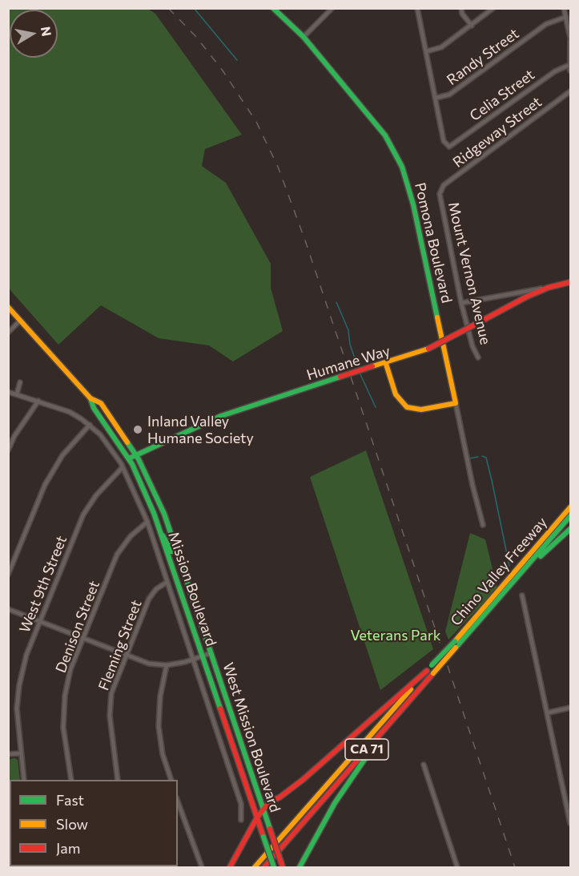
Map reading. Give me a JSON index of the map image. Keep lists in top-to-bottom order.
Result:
{
  "streets": {
    "main road": [
      "Pomona Boulevard",
      "Humane Way",
      "Chino Valley Freeway",
      "Mission Boulevard",
      "West Mission Boulevard",
      "CA 71"
    ],
    "street": [
      "Randy Street",
      "Celia Street",
      "Ridgeway Street",
      "Mount Vernon Avenue",
      "West 9th Street",
      "Denison Street",
      "Fleming Street"
    ]
  },
  "crossings": [
    ["Randy Street", "Celia Street"],
    ["Ridgeway Street", "Mount Vernon Avenue"],
    ["Humane Way", "Mission Boulevard"],
    ["Humane Way", "West Mission Boulevard"]
  ],
  "parks": ["Veterans Park"],
  "places": ["Inland Valley Humane Society"],
  "legend": ["Fast", "Slow", "Jam"],
  "north": "right"
}
